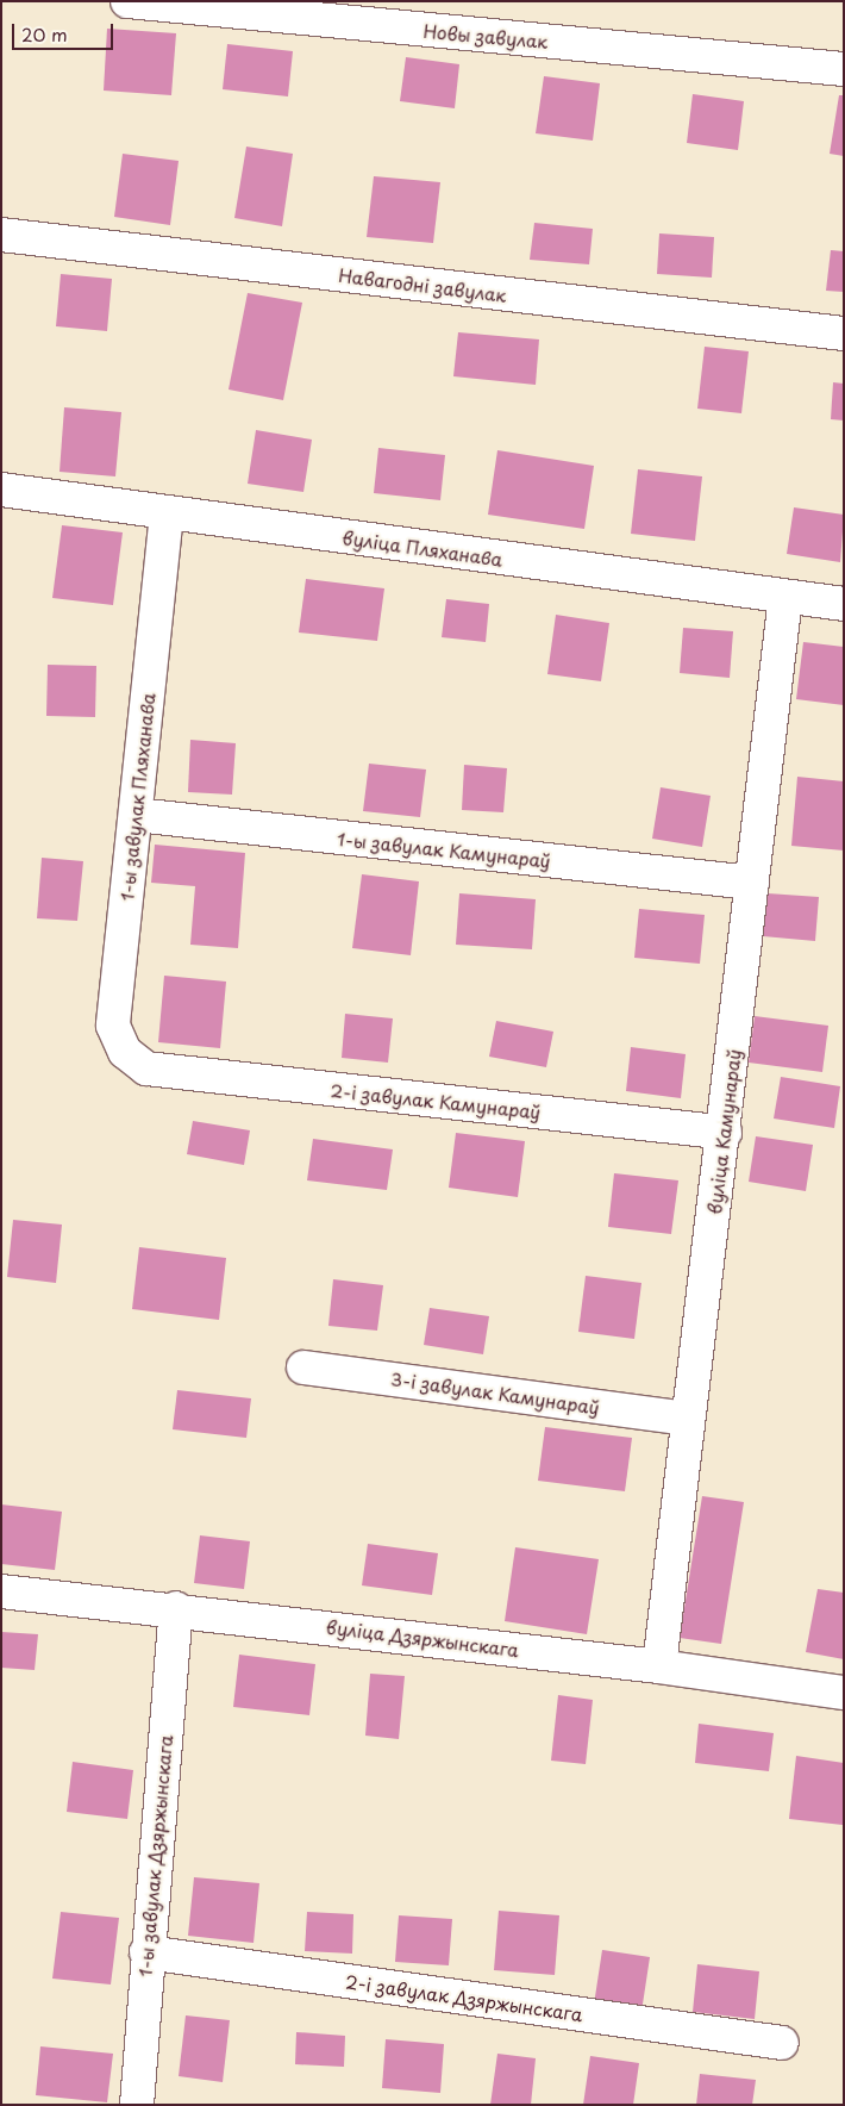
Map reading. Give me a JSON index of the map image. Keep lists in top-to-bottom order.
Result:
{
  "streets": {
    "street": [
      "Новы завулак",
      "Навагодні завулак",
      "вуліца Пляханава",
      "1-ы завулак Пляханава",
      "1-ы завулак Камунараў",
      "2-і завулак Камунараў",
      "вуліца Камунараў",
      "3-і завулак Камунараў",
      "вуліца Дзяржынскага",
      "1-ы завулак Дзяржынскага",
      "2-і завулак Дзяржынскага"
    ]
  },
  "crossings": [
    ["вуліца Пляханава", "1-ы завулак Пляханава"],
    ["вуліца Пляханава", "вуліца Камунараў"],
    ["1-ы завулак Пляханава", "1-ы завулак Камунараў"],
    ["1-ы завулак Пляханава", "2-і завулак Камунараў"],
    ["1-ы завулак Камунараў", "вуліца Камунараў"],
    ["2-і завулак Камунараў", "вуліца Камунараў"],
    ["вуліца Камунараў", "3-і завулак Камунараў"],
    ["вуліца Камунараў", "вуліца Дзяржынскага"],
    ["вуліца Дзяржынскага", "1-ы завулак Дзяржынскага"],
    ["1-ы завулак Дзяржынскага", "2-і завулак Дзяржынскага"]
  ],
  "scale_bar": "20 m"
}
